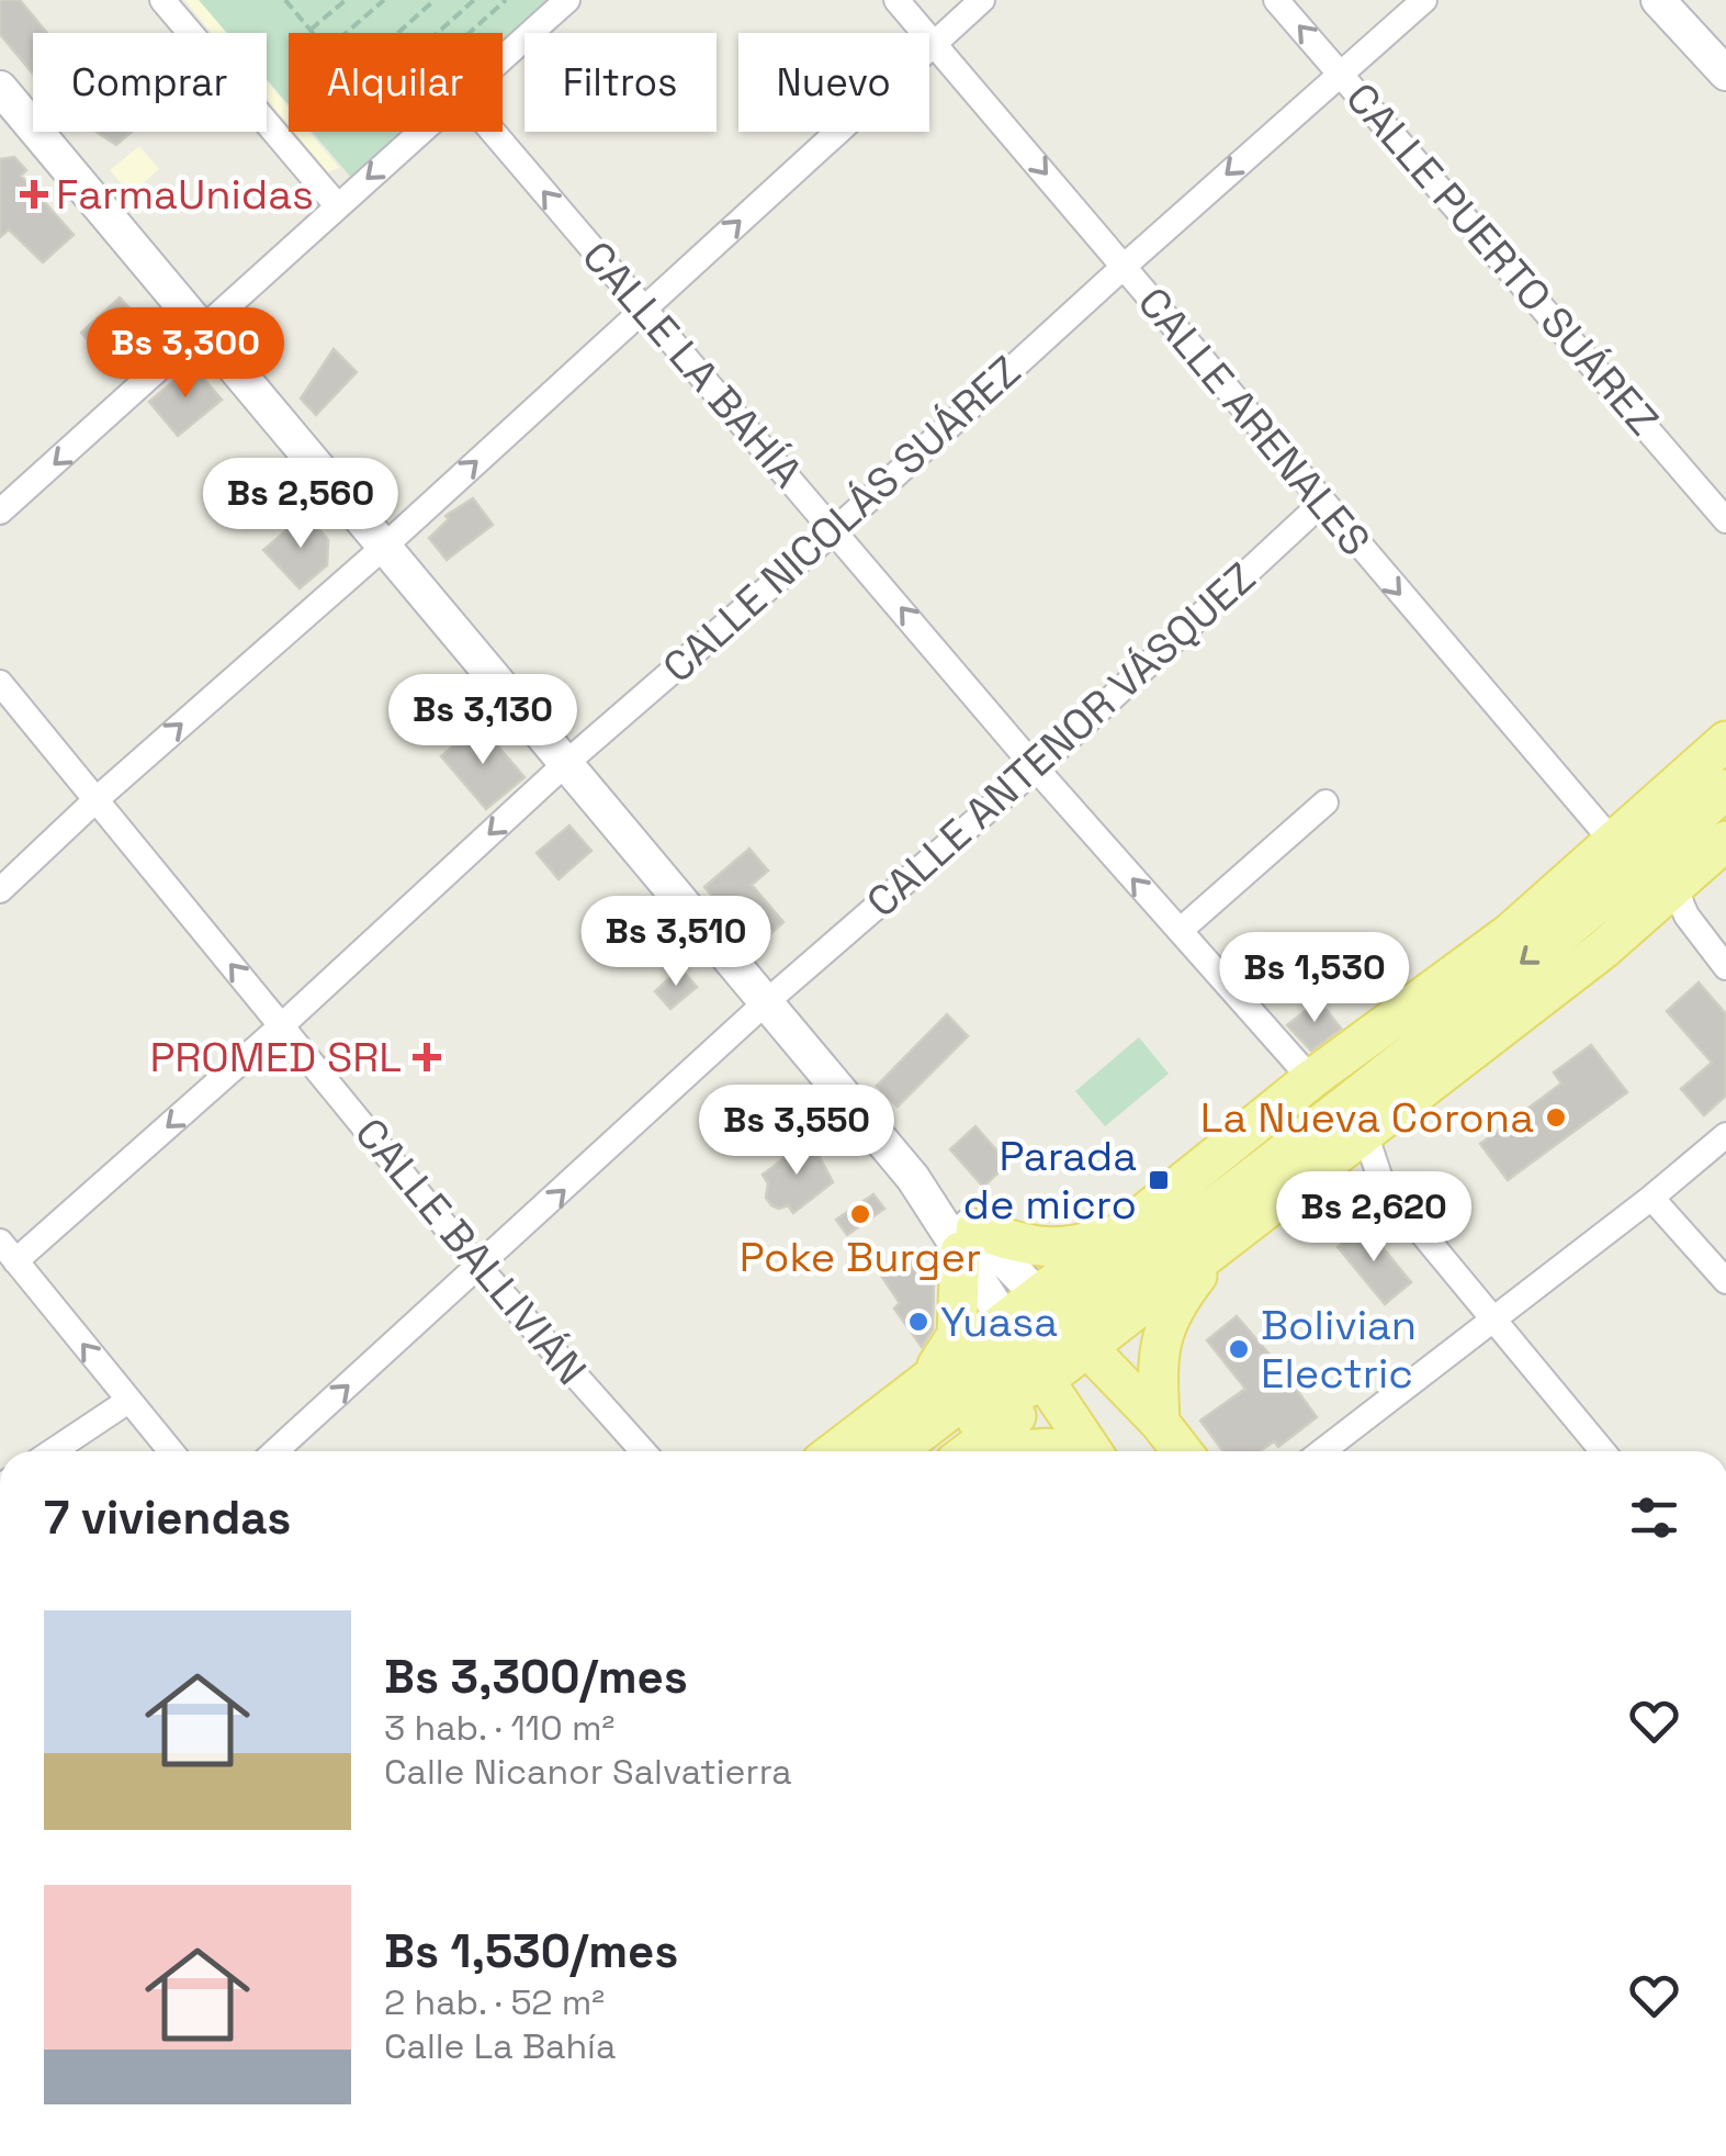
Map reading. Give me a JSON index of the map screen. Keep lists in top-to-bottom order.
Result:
{
  "streets": {
    "street": [
      "CALLE PUERTO SUÁREZ",
      "CALLE LA BAHÍA",
      "CALLE ARENALES",
      "CALLE NICOLÁS SUÁREZ",
      "CALLE ANTENOR VÁSQUEZ",
      "CALLE BALLIVIÁN"
    ]
  },
  "crossings": [
    ["CALLE PUERTO SUÁREZ", "CALLE NICOLÁS SUÁREZ"],
    ["CALLE LA BAHÍA", "CALLE NICOLÁS SUÁREZ"],
    ["CALLE LA BAHÍA", "CALLE ANTENOR VÁSQUEZ"],
    ["CALLE ARENALES", "CALLE NICOLÁS SUÁREZ"],
    ["CALLE ARENALES", "CALLE ANTENOR VÁSQUEZ"],
    ["CALLE NICOLÁS SUÁREZ", "CALLE BALLIVIÁN"],
    ["CALLE ANTENOR VÁSQUEZ", "CALLE BALLIVIÁN"]
  ],
  "one_way": [
    "CALLE LA BAHÍA",
    "CALLE ARENALES",
    "CALLE NICOLÁS SUÁREZ",
    "CALLE ANTENOR VÁSQUEZ"
  ],
  "places": {
    "health": ["FarmaUnidas", "PROMED SRL"],
    "other": [
      "La Nueva Corona",
      "Poke Burger",
      "Yuasa",
      "Bolivian Electric"
    ],
    "transit": ["Parada de micro"]
  },
  "page": {
    "chip": [
      "Comprar",
      "Alquilar",
      "Filtros",
      "Nuevo"
    ],
    "price": [
      "Bs 3,300",
      "Bs 2,560",
      "Bs 3,130",
      "Bs 3,510",
      "Bs 1,530",
      "Bs 3,550",
      "Bs 2,620"
    ],
    "heading": "7 viviendas",
    "list": [
      {
        "name": "Bs 3,300/mes",
        "note": "3 hab. · 110 m² · Calle Nicanor Salvatierra"
      },
      {
        "name": "Bs 1,530/mes",
        "note": "2 hab. · 52 m² · Calle La Bahía"
      }
    ]
  }
}
